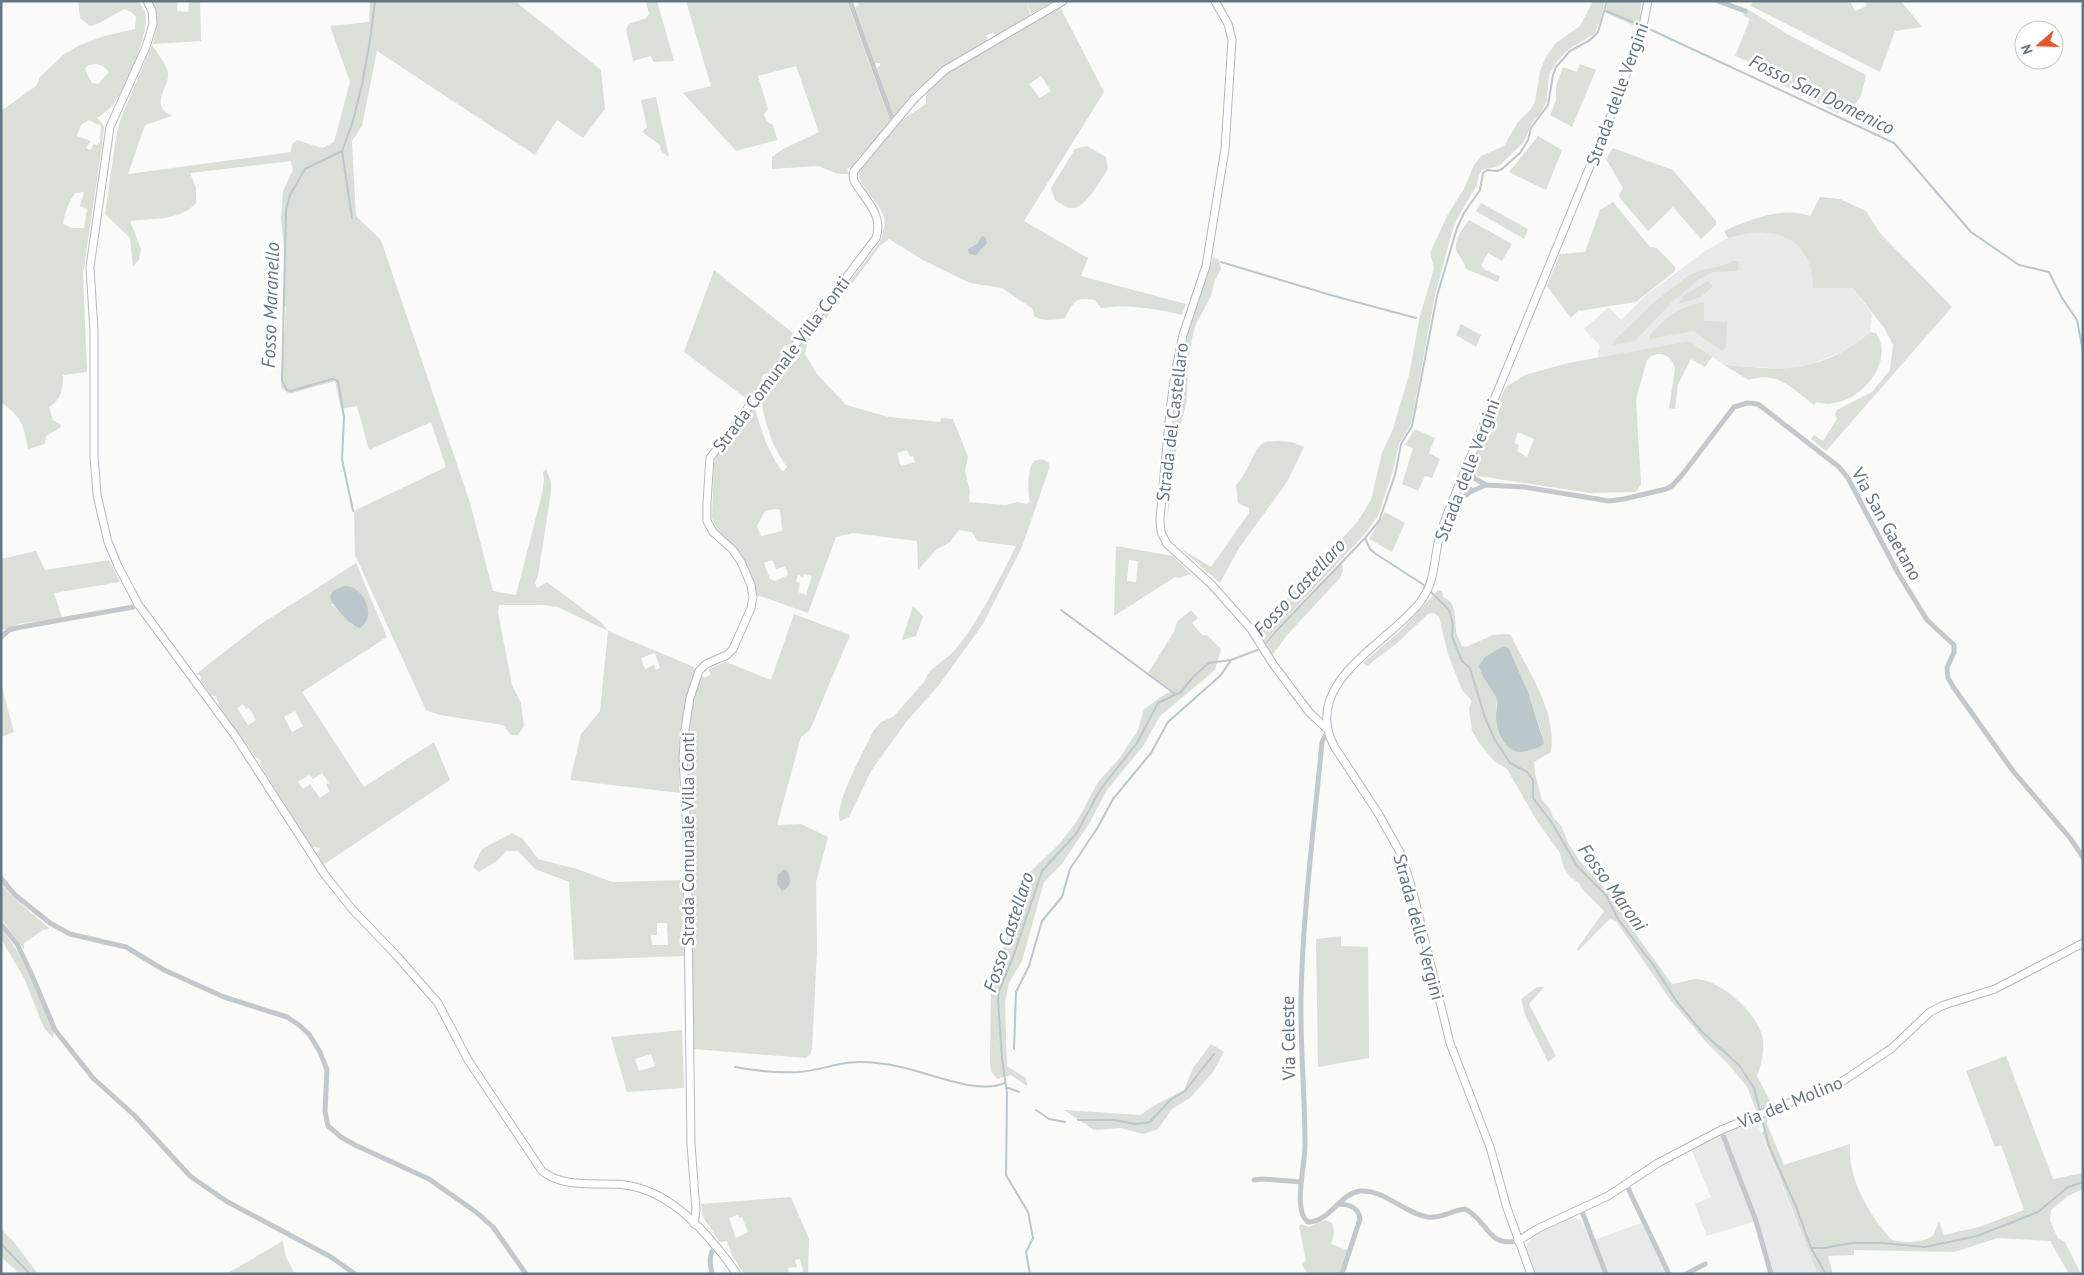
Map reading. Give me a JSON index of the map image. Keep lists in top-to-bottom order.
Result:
{
  "streets": {
    "main road": [
      "Strada delle Vergini",
      "Strada Comunale Villa Conti",
      "Strada del Castellaro",
      "Via del Molino"
    ],
    "street": ["Via San Gaetano", "Via Celeste"]
  },
  "crossings": [
    ["Strada delle Vergini", "Strada del Castellaro"],
    ["Strada delle Vergini", "Via San Gaetano"],
    ["Strada delle Vergini", "Via Celeste"],
    ["Strada delle Vergini", "Via del Molino"],
    ["Strada del Castellaro", "Via Celeste"]
  ],
  "water": [
    "Fosso San Domenico",
    "Fosso Maranello",
    "Fosso Castellaro",
    "Fosso Maroni"
  ],
  "north": "left"
}
